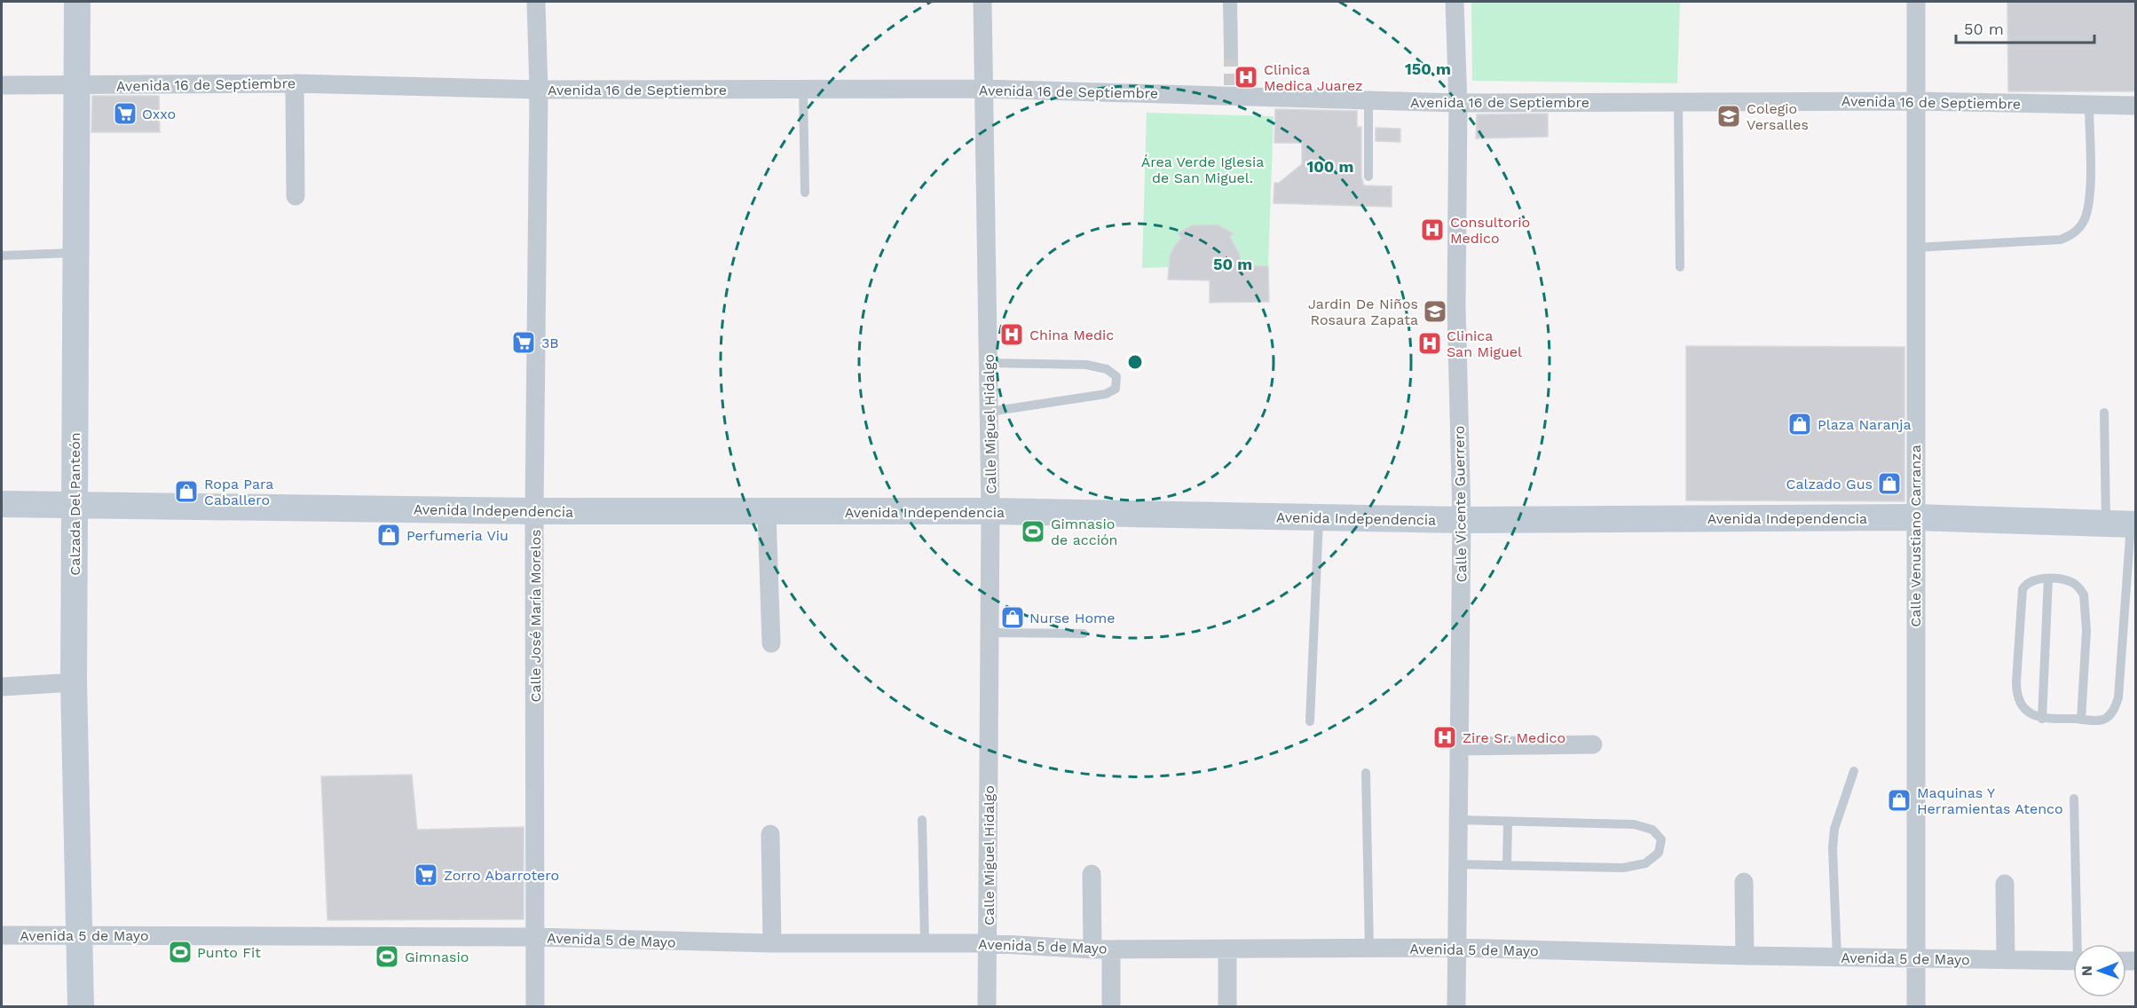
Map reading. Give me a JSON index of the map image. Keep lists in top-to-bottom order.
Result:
{
  "streets": {
    "main road": ["Calzada Del Panteón", "Avenida Independencia"],
    "street": [
      "Avenida 16 de Septiembre",
      "Calle Miguel Hidalgo",
      "Calle Vicente Guerrero",
      "Calle Venustiano Carranza",
      "Calle José María Morelos",
      "Avenida 5 de Mayo"
    ]
  },
  "crossings": [
    ["Avenida 16 de Septiembre", "Calle Miguel Hidalgo"],
    ["Avenida 16 de Septiembre", "Calzada Del Panteón"],
    ["Avenida 16 de Septiembre", "Calle Vicente Guerrero"],
    ["Avenida 16 de Septiembre", "Calle Venustiano Carranza"],
    ["Avenida 16 de Septiembre", "Calle José María Morelos"],
    ["Calle Miguel Hidalgo", "Avenida Independencia"],
    ["Calle Miguel Hidalgo", "Avenida 5 de Mayo"],
    ["Calzada Del Panteón", "Avenida Independencia"],
    ["Calzada Del Panteón", "Avenida 5 de Mayo"],
    ["Calle Vicente Guerrero", "Avenida Independencia"],
    ["Calle Vicente Guerrero", "Avenida 5 de Mayo"],
    ["Avenida Independencia", "Calle Venustiano Carranza"],
    ["Avenida Independencia", "Calle José María Morelos"],
    ["Calle Venustiano Carranza", "Avenida 5 de Mayo"],
    ["Calle José María Morelos", "Avenida 5 de Mayo"]
  ],
  "parks": ["Área Verde Iglesia de San Miguel."],
  "places": {
    "hospital": [
      "Clinica Medica Juarez",
      "Consultorio Medico",
      "China Medic",
      "Clinica San Miguel",
      "Zire Sr. Medico"
    ],
    "supermarket": ["Oxxo", "3B", "Zorro Abarrotero"],
    "school or university": ["Colegio Versalles", "Jardin De Niños Rosaura Zapata"],
    "shop": [
      "Plaza Naranja",
      "Calzado Gus",
      "Ropa Para Caballero",
      "Perfumeria Viu",
      "Nurse Home",
      "Maquinas Y Herramientas Atenco"
    ],
    "sports": ["Gimnasio de acción", "Punto Fit", "Gimnasio"]
  },
  "scale_bar": "50 m",
  "north": "left",
  "rings": ["150 m", "100 m", "50 m"]
}
